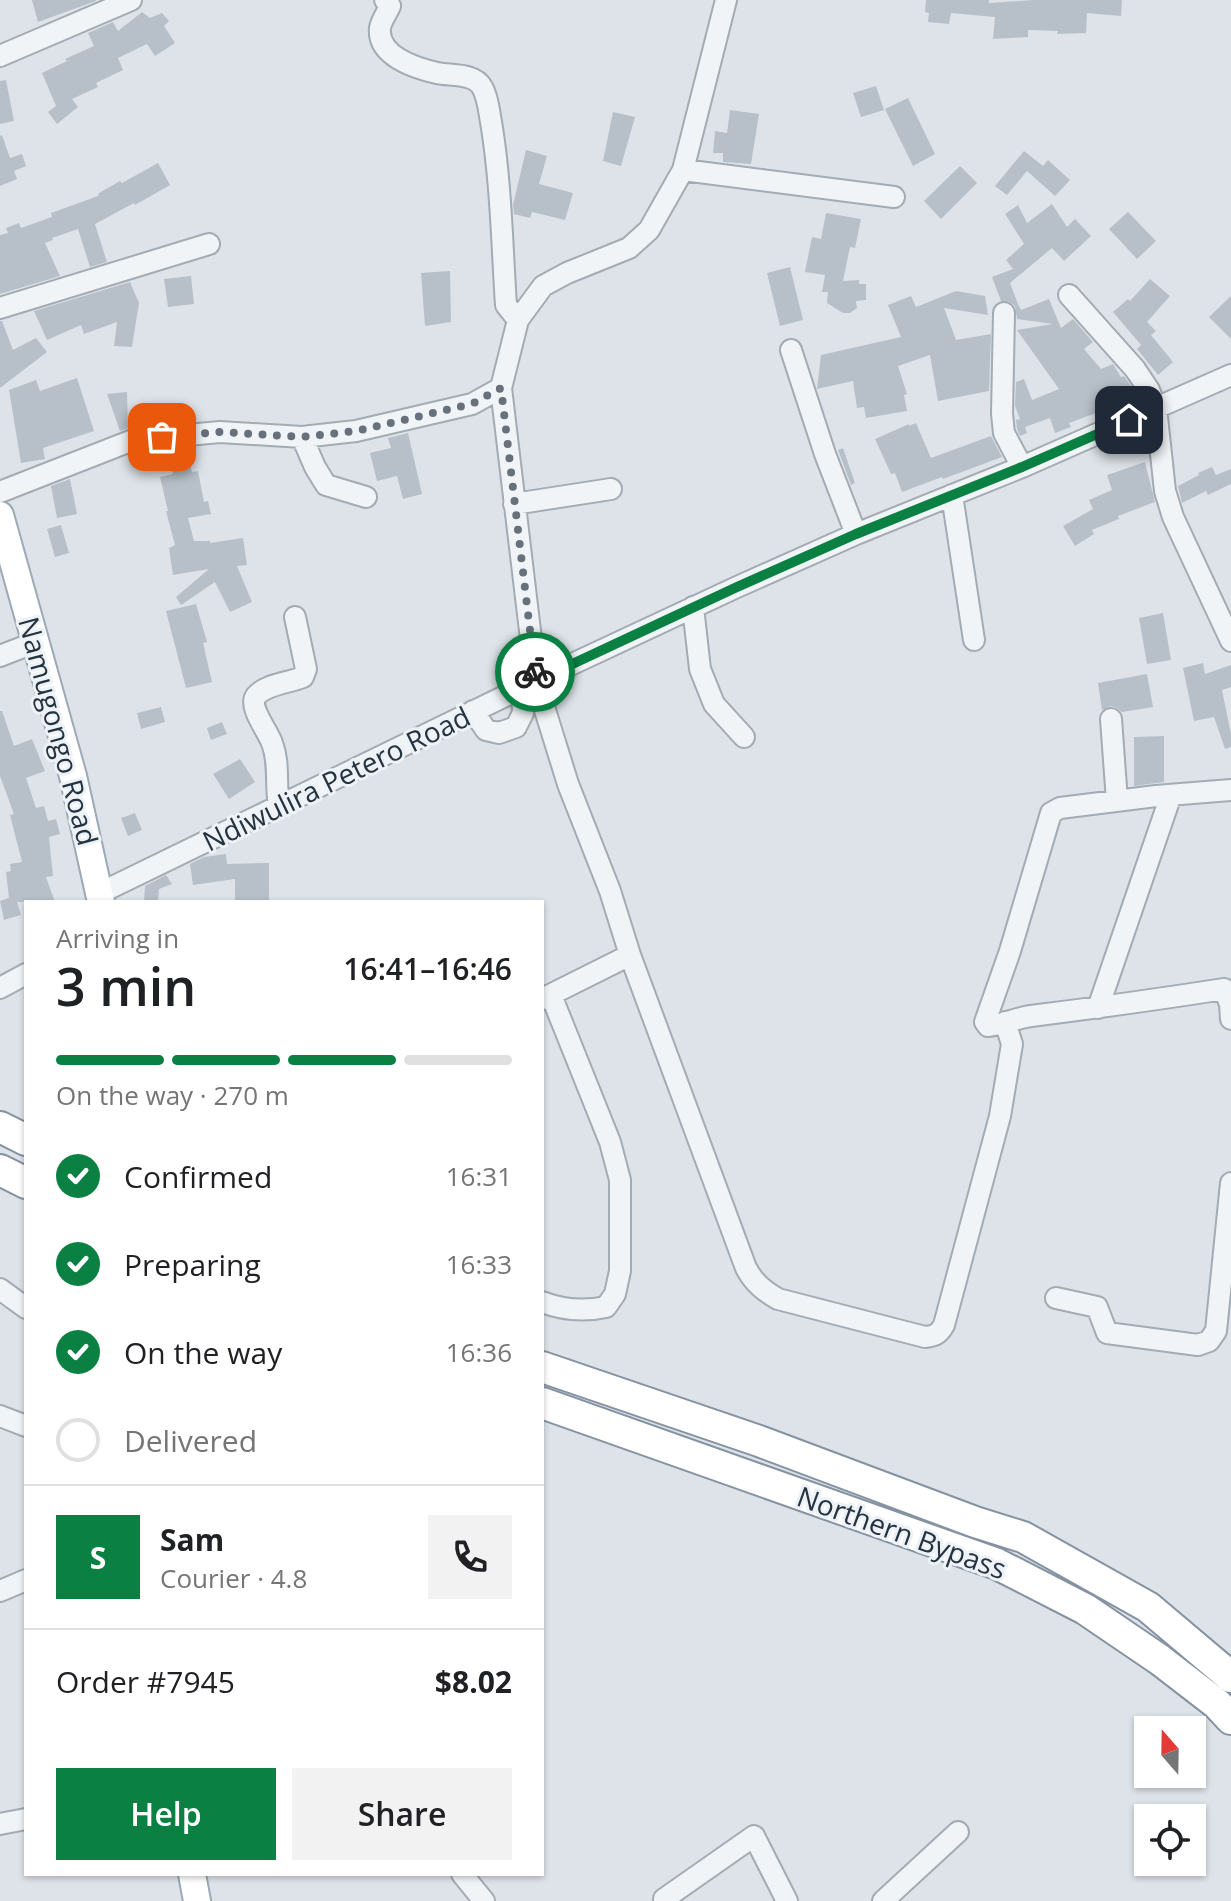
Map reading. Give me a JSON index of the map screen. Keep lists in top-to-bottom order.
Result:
{
  "streets": {
    "highway": ["Northern Bypass"],
    "main road": ["Namugongo Road"],
    "street": ["Ndiwulira Petero Road"]
  },
  "crossings": [
    ["Namugongo Road", "Ndiwulira Petero Road"]
  ],
  "north": "top",
  "page": {
    "heading": ["3 min", "Arriving in", "16:41–16:46"],
    "panel": [
      "Sam",
      "Courier · 4.8",
      "Order #7945",
      "$8.02"
    ],
    "bar": "On the way · 270 m",
    "list": [
      ["Confirmed", "16:31"],
      ["Preparing", "16:33"],
      ["On the way", "16:36"],
      "Delivered"
    ],
    "round": "S",
    "buttons": ["Help", "Share"]
  }
}
